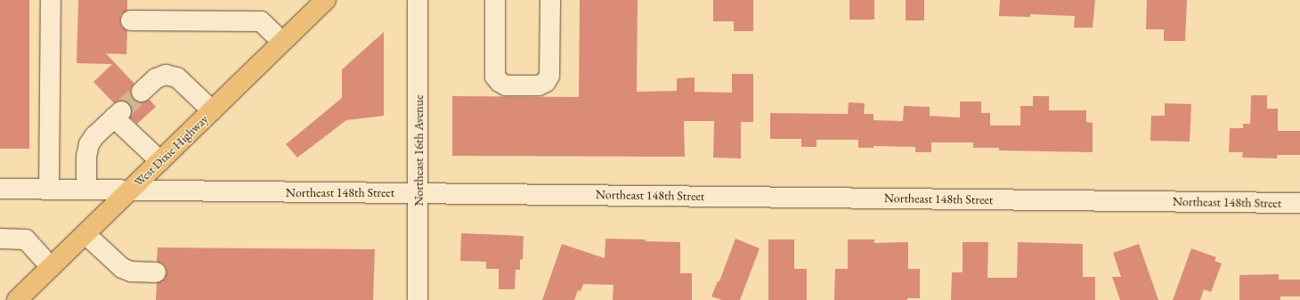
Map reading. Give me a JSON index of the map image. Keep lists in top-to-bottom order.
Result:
{
  "streets": {
    "main road": ["West Dixie Highway"],
    "street": ["Northeast 16th Avenue", "Northeast 148th Street"]
  },
  "crossings": [
    ["West Dixie Highway", "Northeast 148th Street"],
    ["Northeast 16th Avenue", "Northeast 148th Street"]
  ]
}
